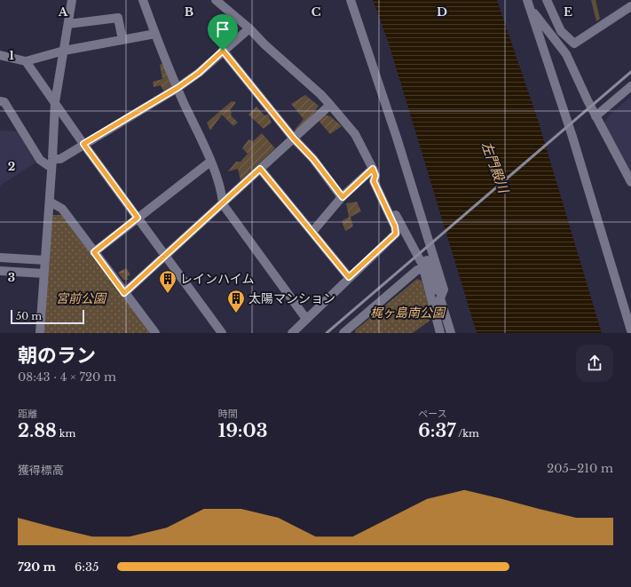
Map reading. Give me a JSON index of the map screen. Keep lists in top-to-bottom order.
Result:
{
  "water": ["左門殿川"],
  "parks": ["宮前公園", "梶ヶ島南公園"],
  "places": {
    "building": ["レインハイム", "太陽マンション"]
  },
  "scale_bar": "50 m",
  "page": {
    "scale": "50 m",
    "heading": ["朝のラン", "08:43 · 4 × 720 m"],
    "stats": [
      ["距離", "2.88 km"],
      ["時間", "19:03"],
      ["ペース", "6:37 /km"]
    ],
    "chart": ["獲得標高", "205–210 m"],
    "list": [
      {
        "name": "720 m",
        "note": "6:35"
      }
    ]
  },
  "grid": {
    "columns": [
      "A",
      "B",
      "C",
      "D",
      "E"
    ],
    "rows": ["1", "2", "3"]
  }
}
